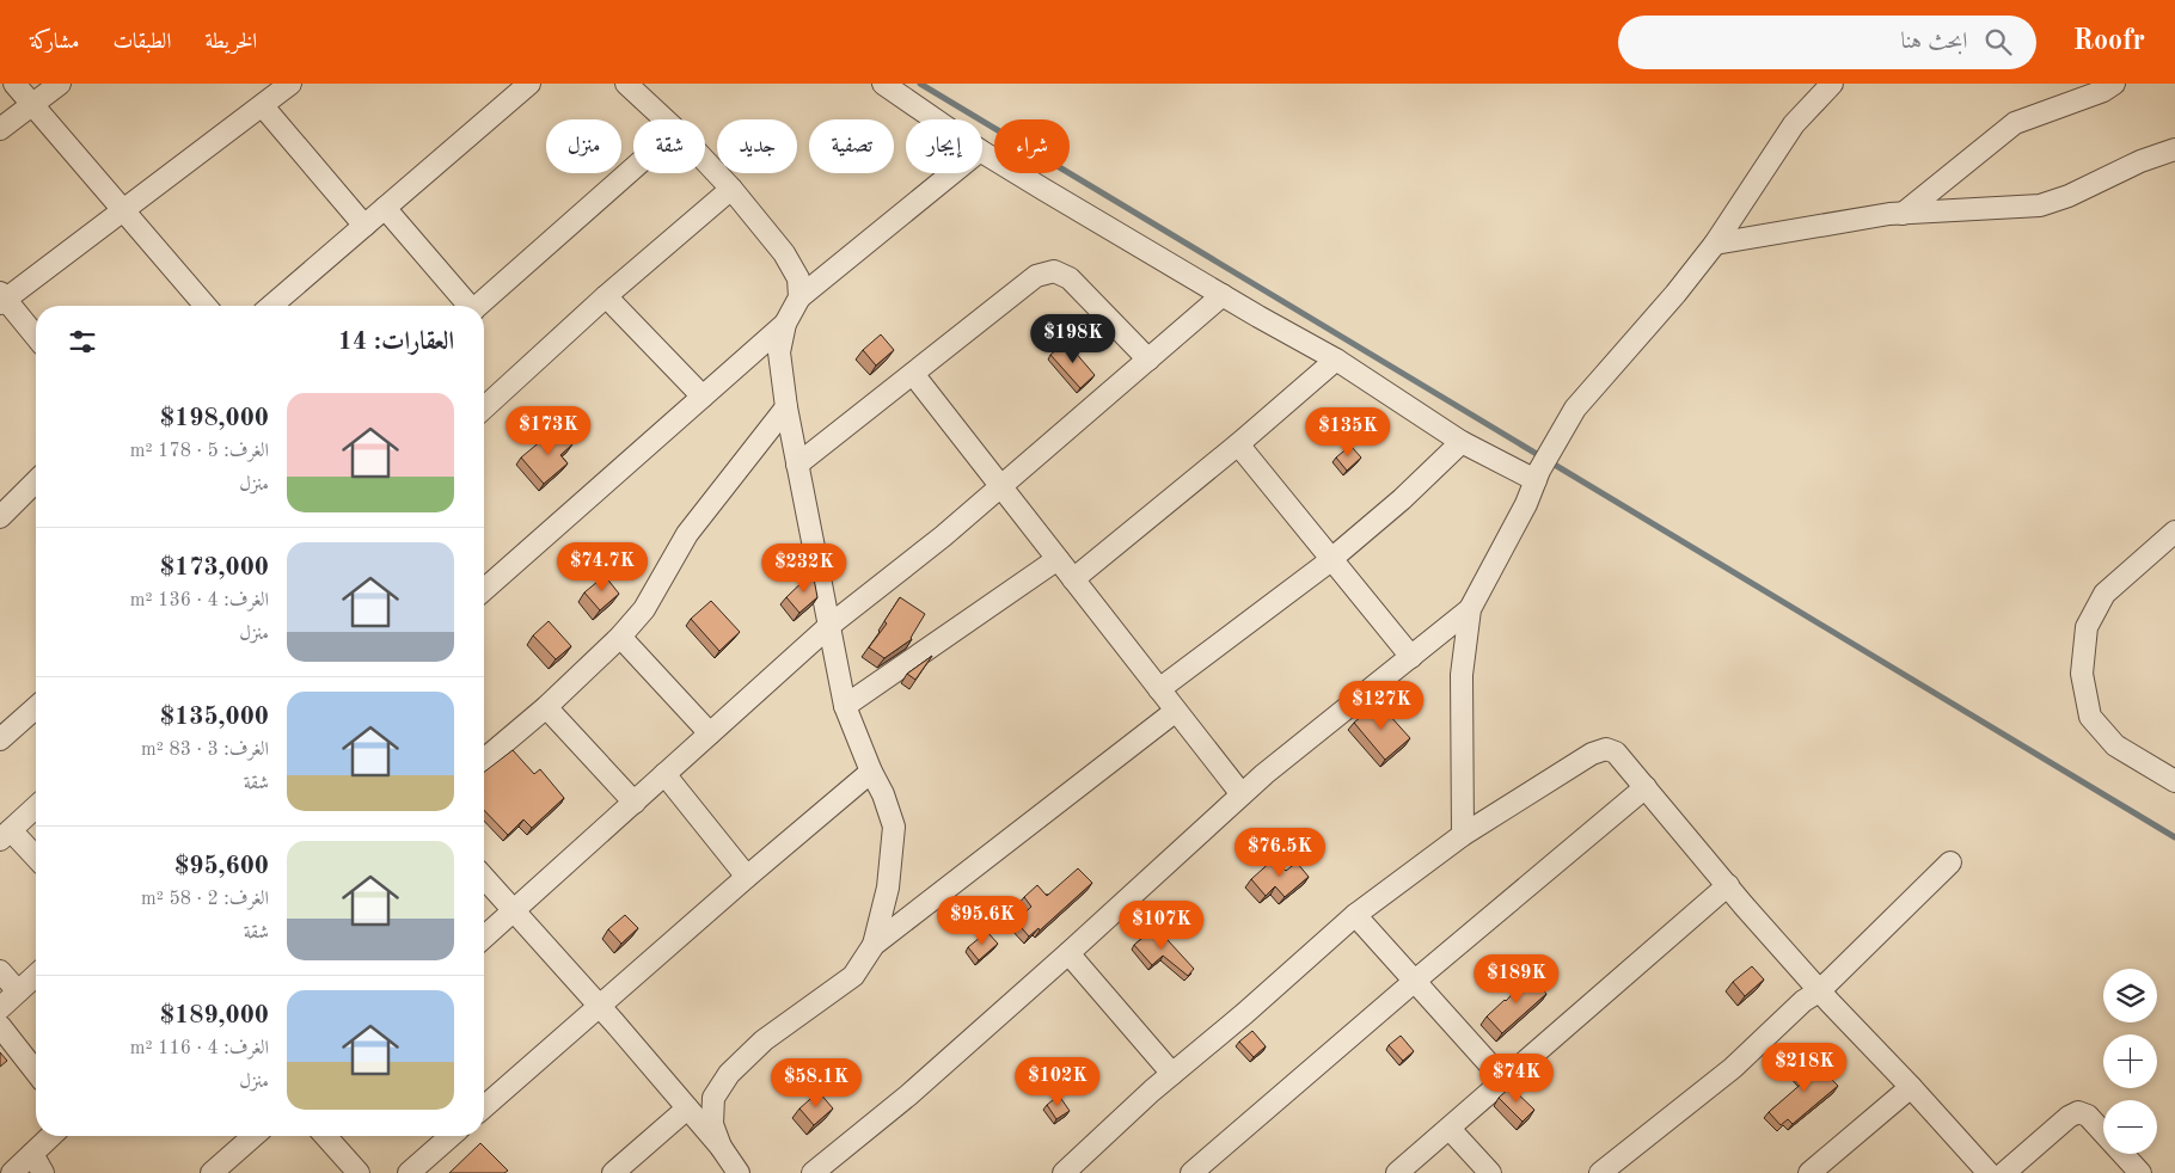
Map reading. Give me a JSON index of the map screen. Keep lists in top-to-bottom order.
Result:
{
  "page": {
    "header": "Roofr",
    "search": "ابحث هنا",
    "nav": ["الخريطة", "الطبقات", "مشاركة"],
    "chip": [
      "شراء",
      "إيجار",
      "تصفية",
      "جديد",
      "شقة",
      "منزل"
    ],
    "heading": "العقارات: 14",
    "price": [
      "$198K",
      "$173K",
      "$135K",
      "$74.7K",
      "$232K",
      "$127K",
      "$76.5K",
      "$95.6K",
      "$107K",
      "$189K",
      "$218K",
      "$74K",
      "$102K",
      "$58.1K"
    ],
    "list": [
      {
        "name": "$198,000",
        "note": "الغرف: 5 · 178 m² · منزل"
      },
      {
        "name": "$173,000",
        "note": "الغرف: 4 · 136 m² · منزل"
      },
      {
        "name": "$135,000",
        "note": "الغرف: 3 · 83 m² · شقة"
      },
      {
        "name": "$95,600",
        "note": "الغرف: 2 · 58 m² · شقة"
      },
      {
        "name": "$189,000",
        "note": "الغرف: 4 · 116 m² · منزل"
      }
    ],
    "map_buttons": ["+", "−"]
  }
}
